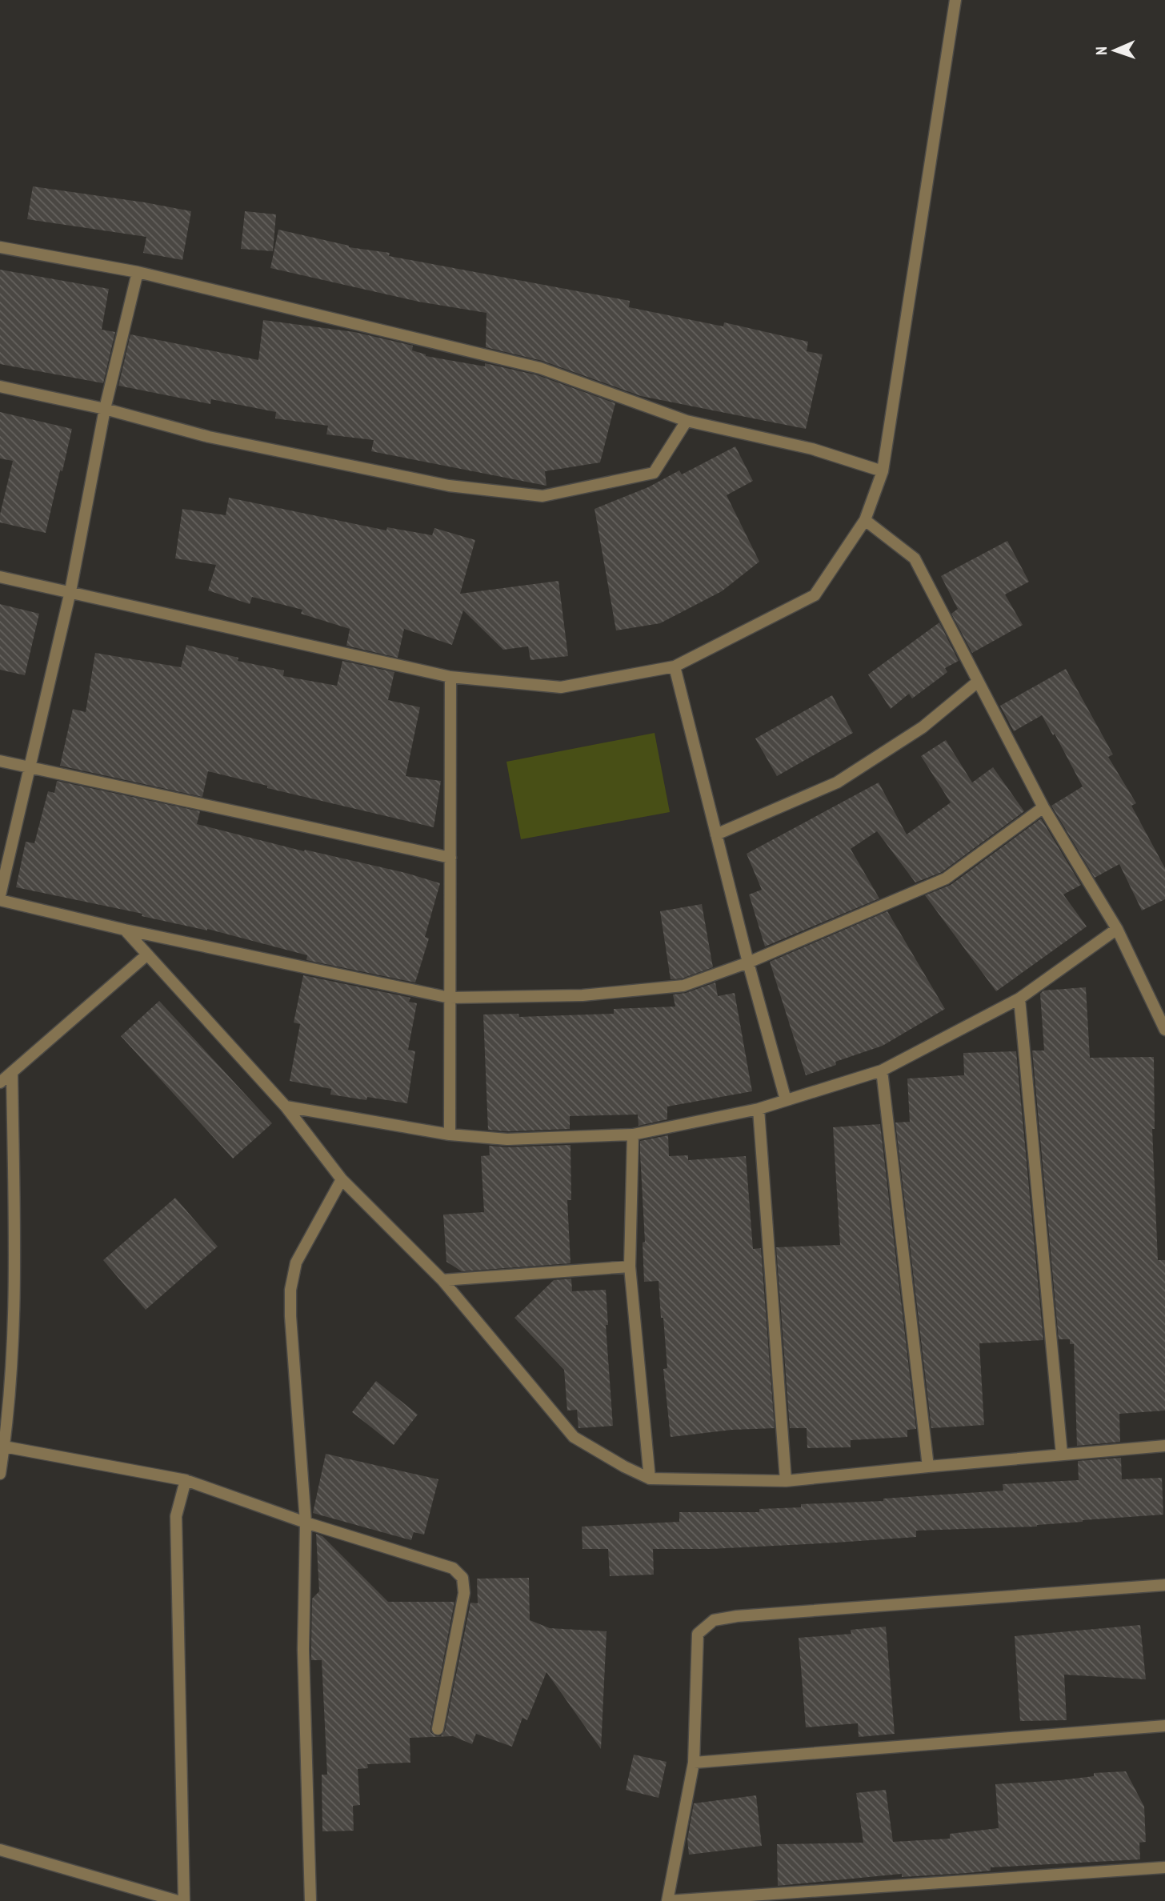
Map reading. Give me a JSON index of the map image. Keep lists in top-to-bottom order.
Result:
{
  "north": "left"
}
